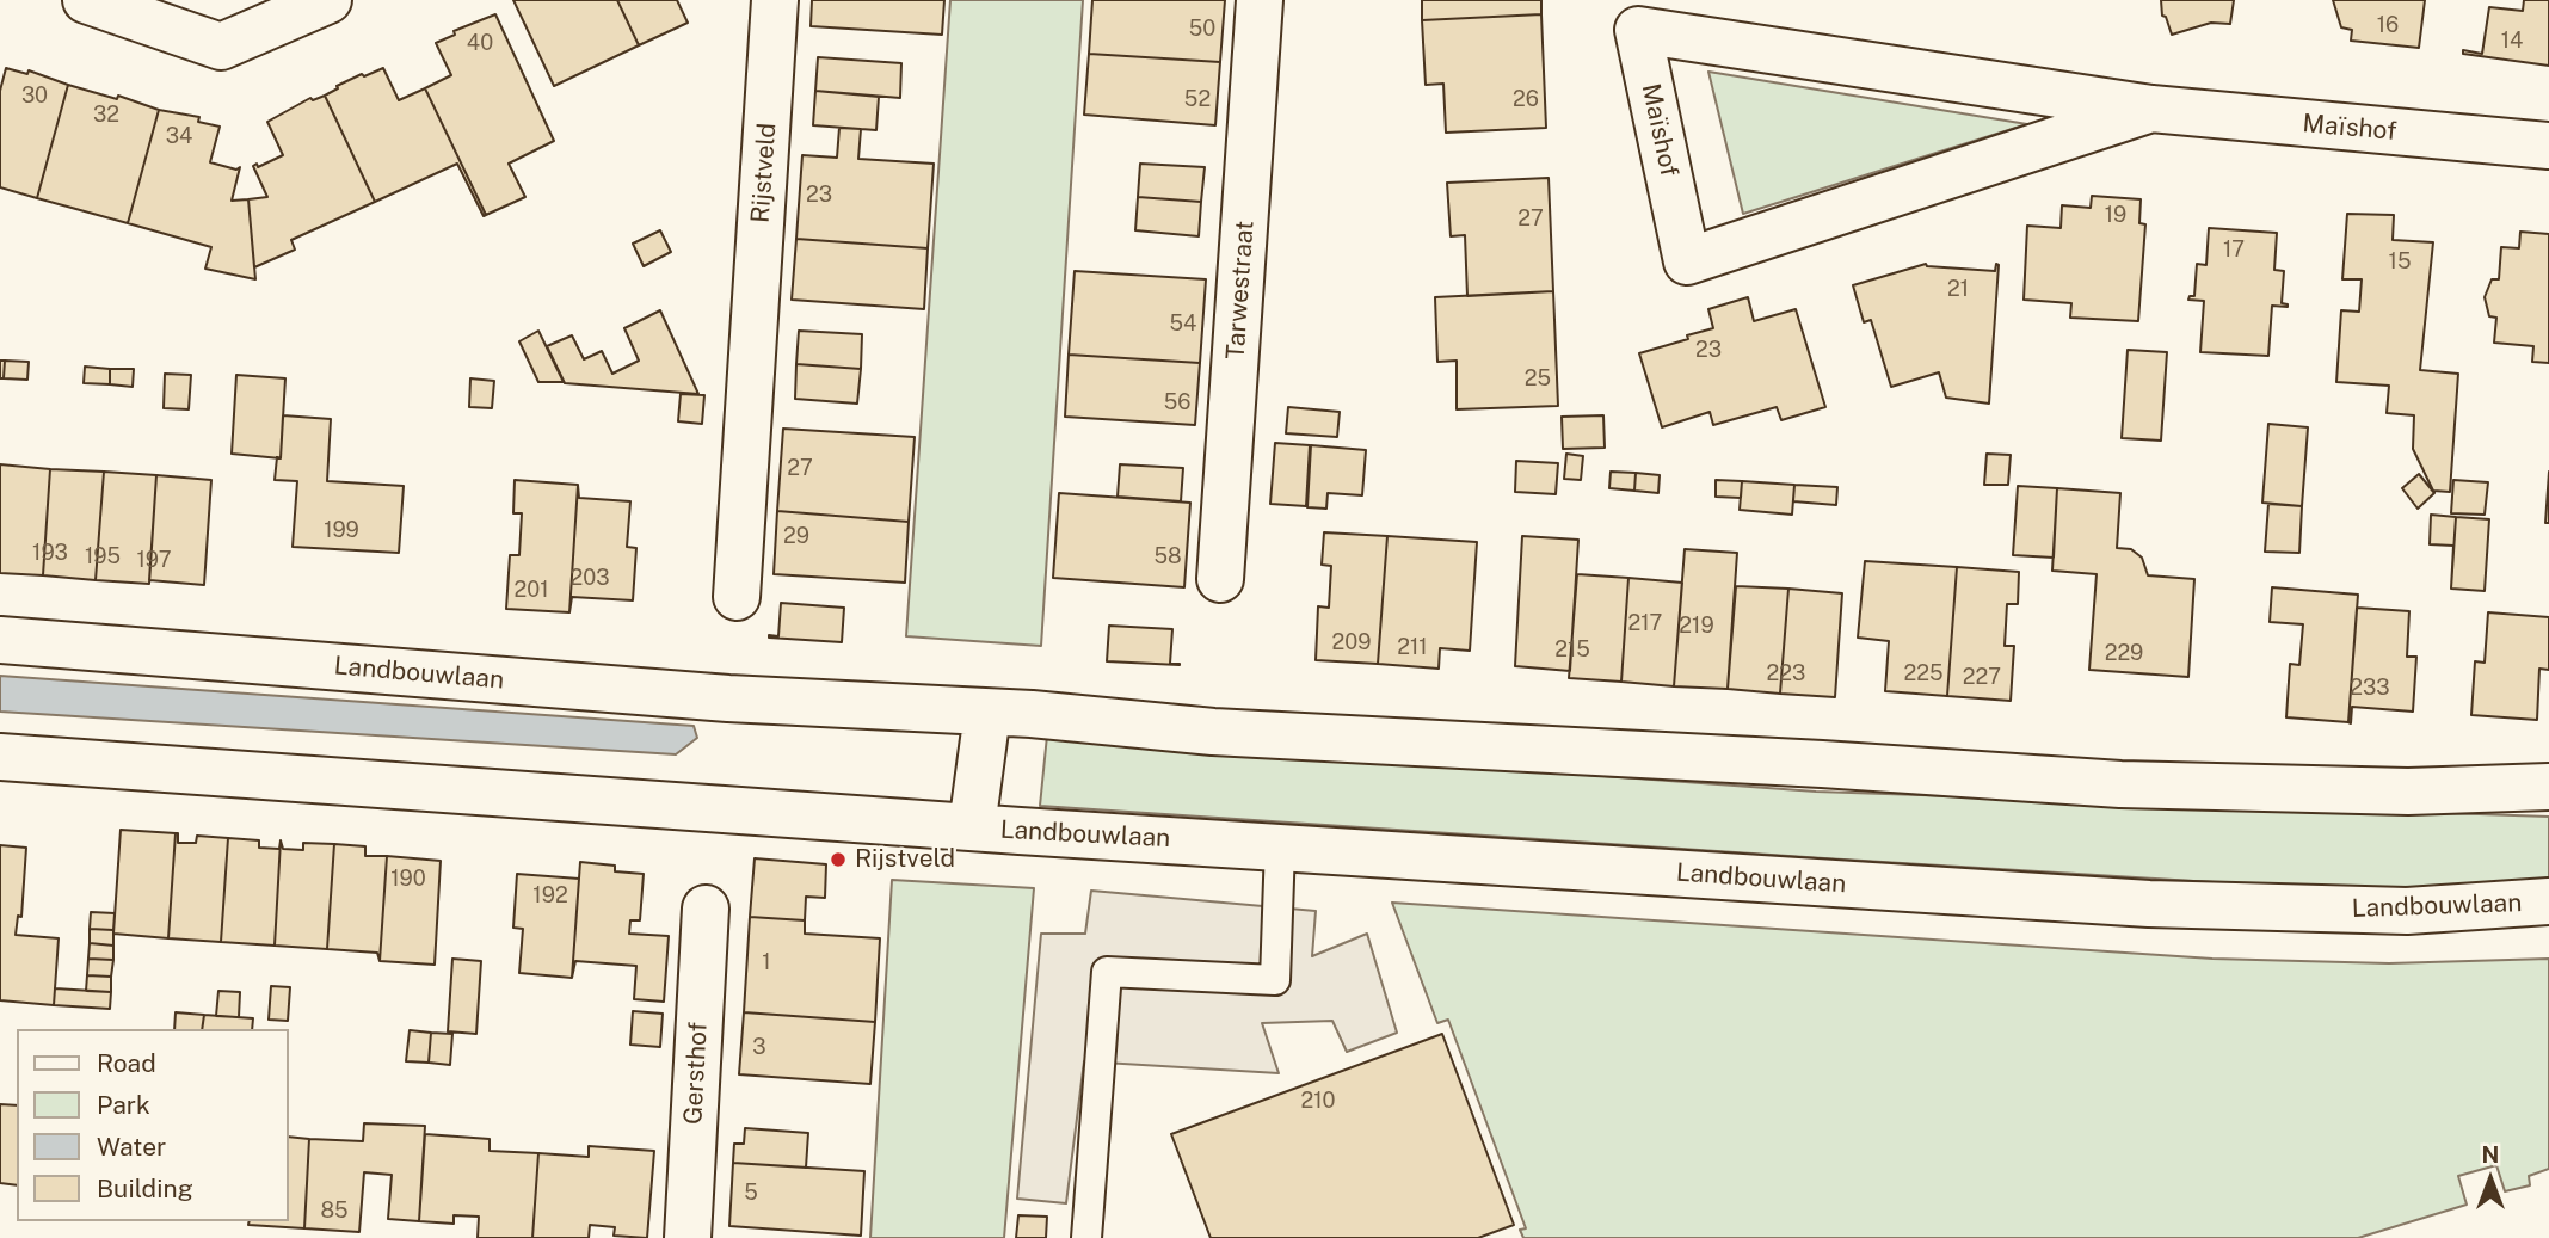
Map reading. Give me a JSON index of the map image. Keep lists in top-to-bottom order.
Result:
{
  "streets": {
    "street": [
      "Maïshof",
      "Rijstveld",
      "Tarwestraat",
      "Landbouwlaan",
      "Gersthof"
    ]
  },
  "places": ["Rijstveld"],
  "house_numbers": [
    "16",
    "50",
    "14",
    "40",
    "30",
    "52",
    "26",
    "32",
    "34",
    "23",
    "19",
    "27",
    "17",
    "15",
    "21",
    "54",
    "23",
    "25",
    "56",
    "27",
    "199",
    "29",
    "193",
    "195",
    "58",
    "197",
    "203",
    "201",
    "217",
    "219",
    "209",
    "211",
    "215",
    "229",
    "223",
    "225",
    "227",
    "233",
    "190",
    "192",
    "1",
    "3",
    "210",
    "5",
    "85"
  ],
  "legend": [
    "Road",
    "Park",
    "Water",
    "Building"
  ],
  "north": "top"
}
